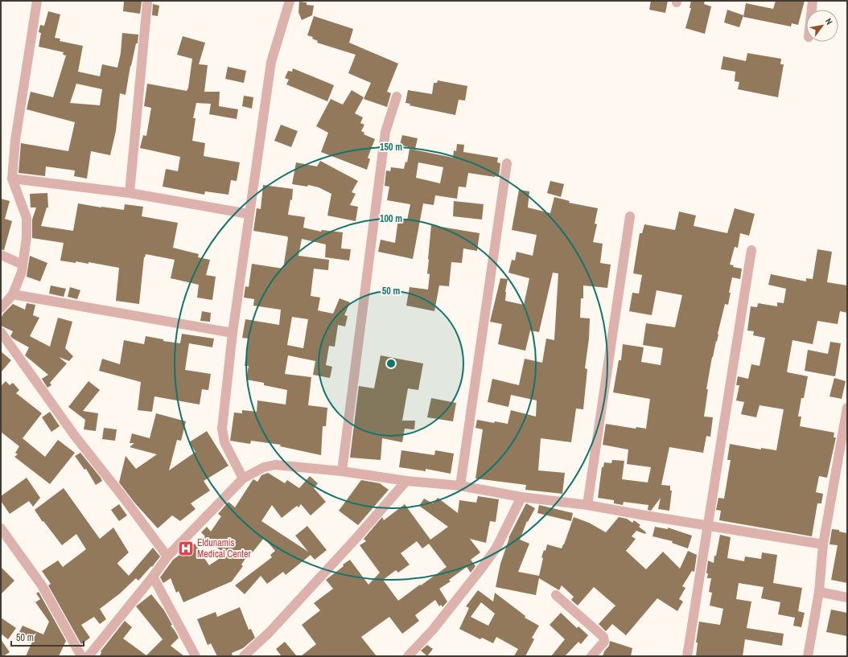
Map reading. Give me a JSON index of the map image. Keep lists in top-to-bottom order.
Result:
{
  "places": {
    "hospital": ["Eldunamis Medical Center"]
  },
  "scale_bar": "50 m",
  "north": "top right",
  "rings": ["150 m", "100 m", "50 m"]
}
